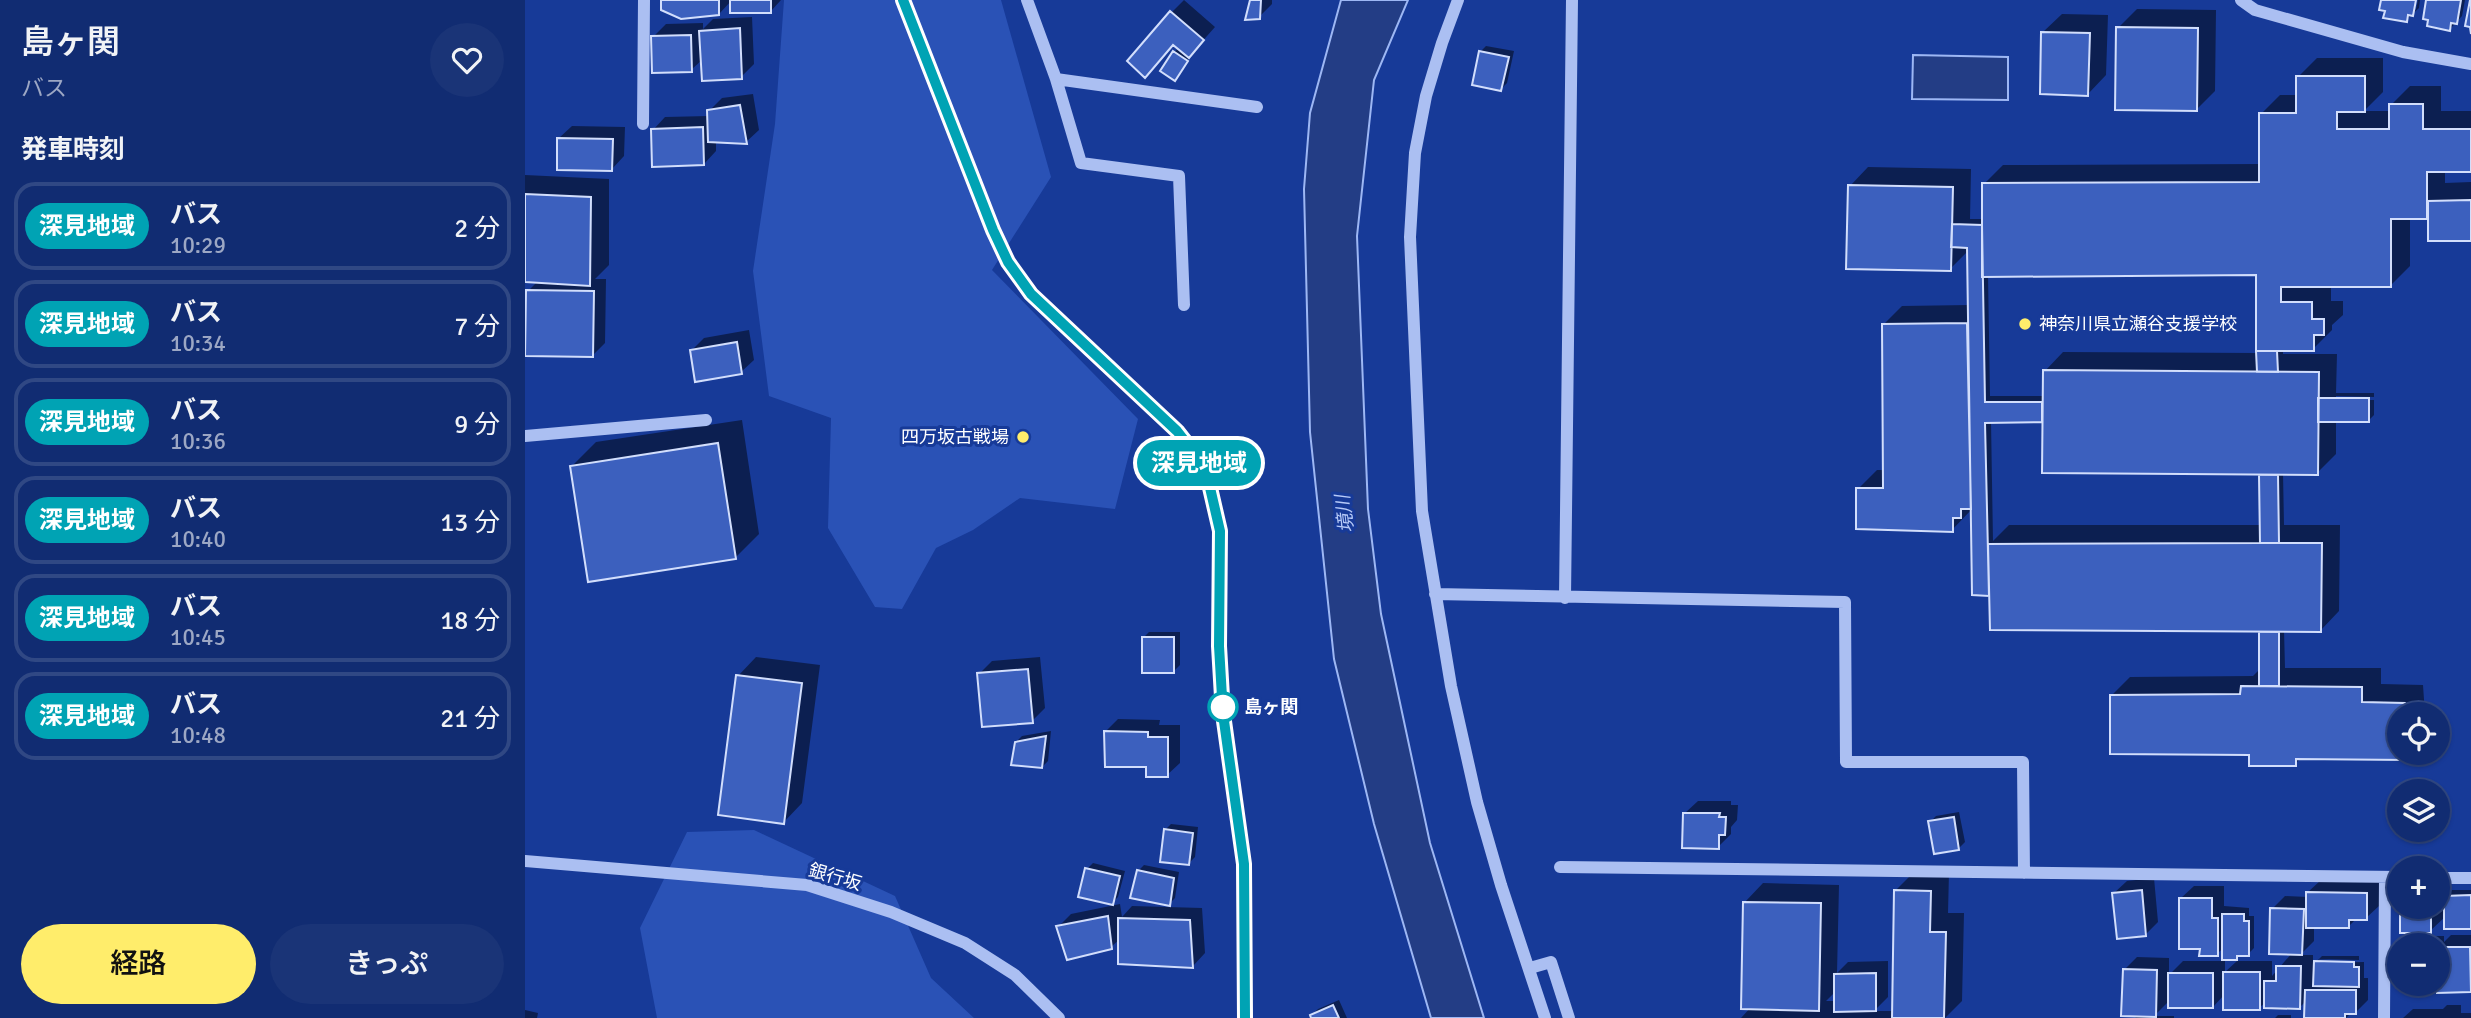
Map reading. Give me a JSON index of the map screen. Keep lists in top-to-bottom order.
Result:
{
  "streets": {
    "street": ["銀行坂"]
  },
  "water": ["境川"],
  "places": ["神奈川県立瀬谷支援学校", "四万坂古戦場", "島ヶ関"],
  "lines": ["bus line 深見地域"],
  "page": {
    "heading": [
      ["島ヶ関", "バス"],
      "発車時刻"
    ],
    "on_map": "深見地域",
    "list": [
      {
        "mark": "深見地域",
        "name": "バス",
        "note": "10:29",
        "value": "2 分"
      },
      {
        "mark": "深見地域",
        "name": "バス",
        "note": "10:34",
        "value": "7 分"
      },
      {
        "mark": "深見地域",
        "name": "バス",
        "note": "10:36",
        "value": "9 分"
      },
      {
        "mark": "深見地域",
        "name": "バス",
        "note": "10:40",
        "value": "13 分"
      },
      {
        "mark": "深見地域",
        "name": "バス",
        "note": "10:45",
        "value": "18 分"
      },
      {
        "mark": "深見地域",
        "name": "バス",
        "note": "10:48",
        "value": "21 分"
      }
    ],
    "map_buttons": ["+", "−"],
    "buttons": ["経路", "きっぷ"]
  }
}
